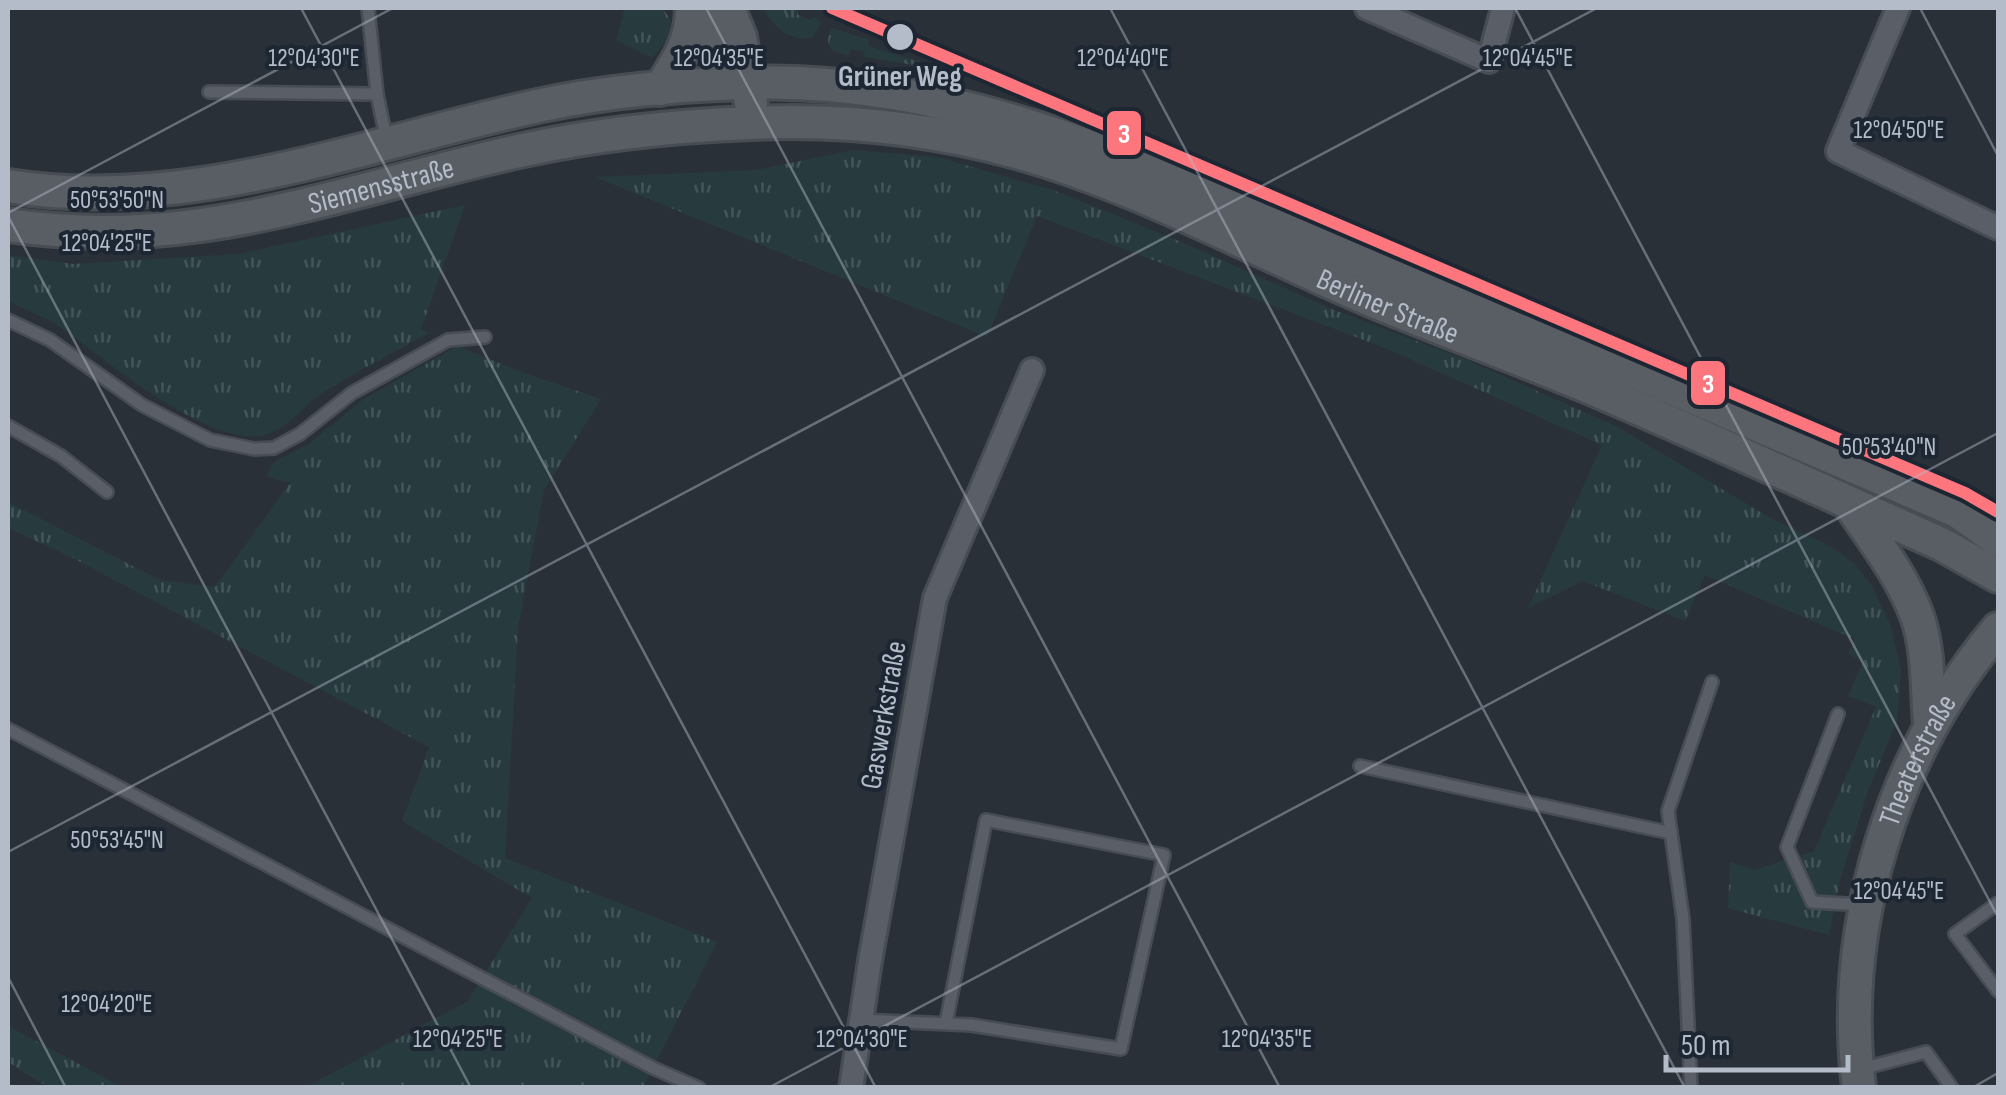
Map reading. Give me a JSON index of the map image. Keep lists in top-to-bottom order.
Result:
{
  "streets": {
    "main road": ["Siemensstraße", "Berliner Straße", "Theaterstraße"],
    "street": ["Gaswerkstraße"]
  },
  "crossings": [
    ["Siemensstraße", "Berliner Straße"]
  ],
  "places": ["Grüner Weg"],
  "lines": ["transit line 3"],
  "scale_bar": "50 m",
  "coordinates": [
    "12°04'30\"E",
    "12°04'35\"E",
    "12°04'40\"E",
    "12°04'45\"E",
    "12°04'50\"E",
    "50°53'50\"N",
    "12°04'25\"E",
    "50°53'40\"N",
    "50°53'45\"N",
    "12°04'20\"E"
  ]
}
